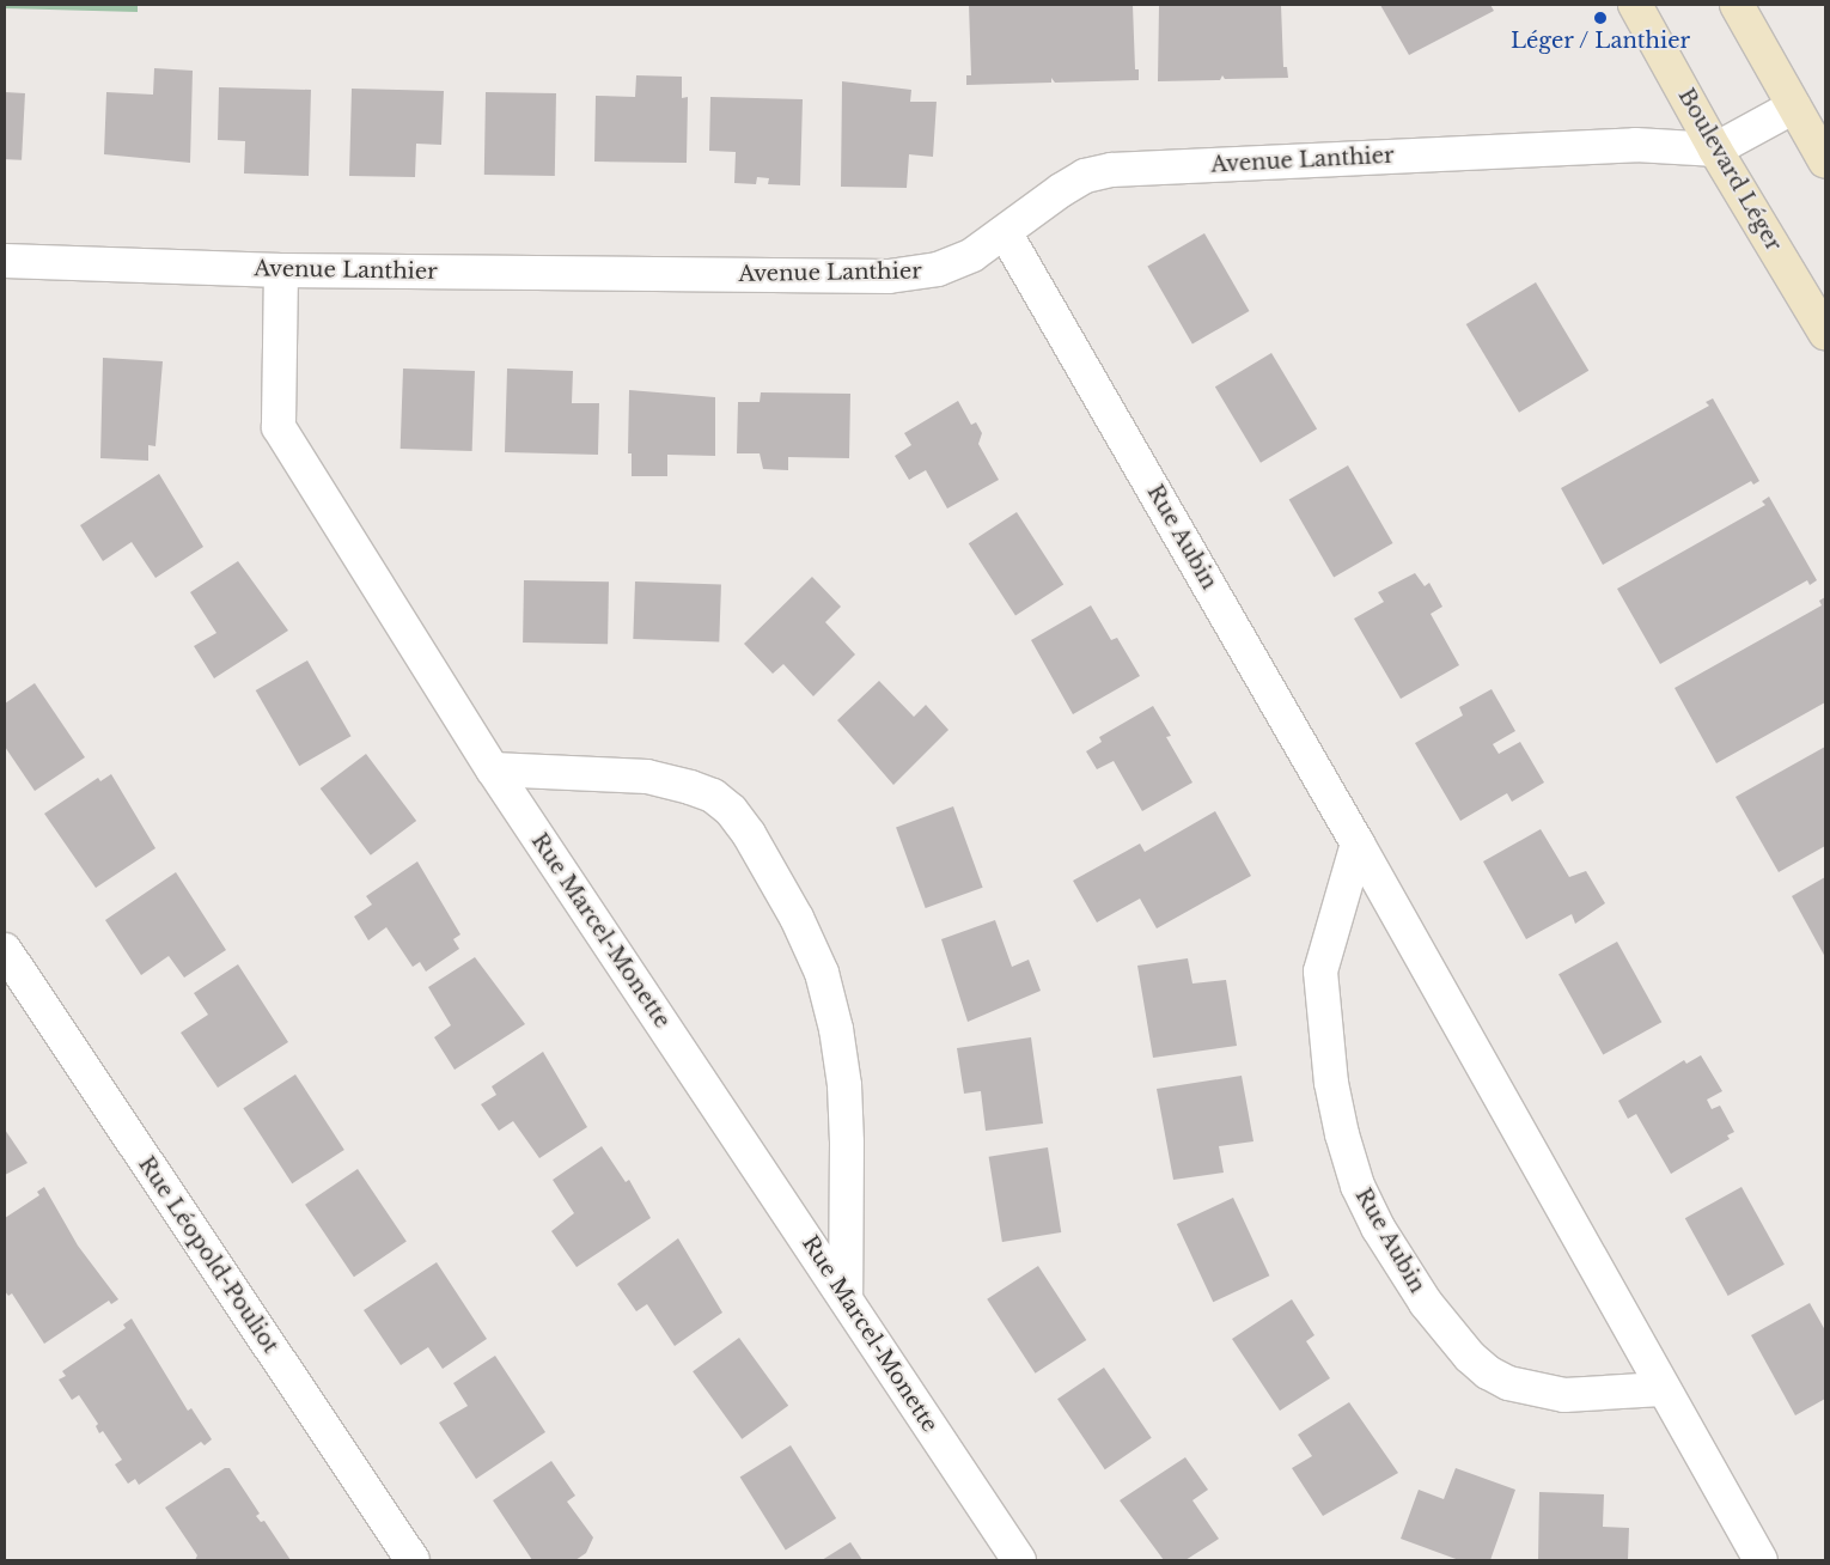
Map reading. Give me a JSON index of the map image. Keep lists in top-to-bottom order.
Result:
{
  "streets": {
    "main road": ["Boulevard Léger"],
    "street": [
      "Avenue Lanthier",
      "Rue Aubin",
      "Rue Marcel-Monette",
      "Rue Léopold-Pouliot"
    ]
  },
  "crossings": [
    ["Avenue Lanthier", "Boulevard Léger"],
    ["Avenue Lanthier", "Rue Aubin"],
    ["Avenue Lanthier", "Rue Marcel-Monette"]
  ],
  "places": ["Léger / Lanthier"]
}
